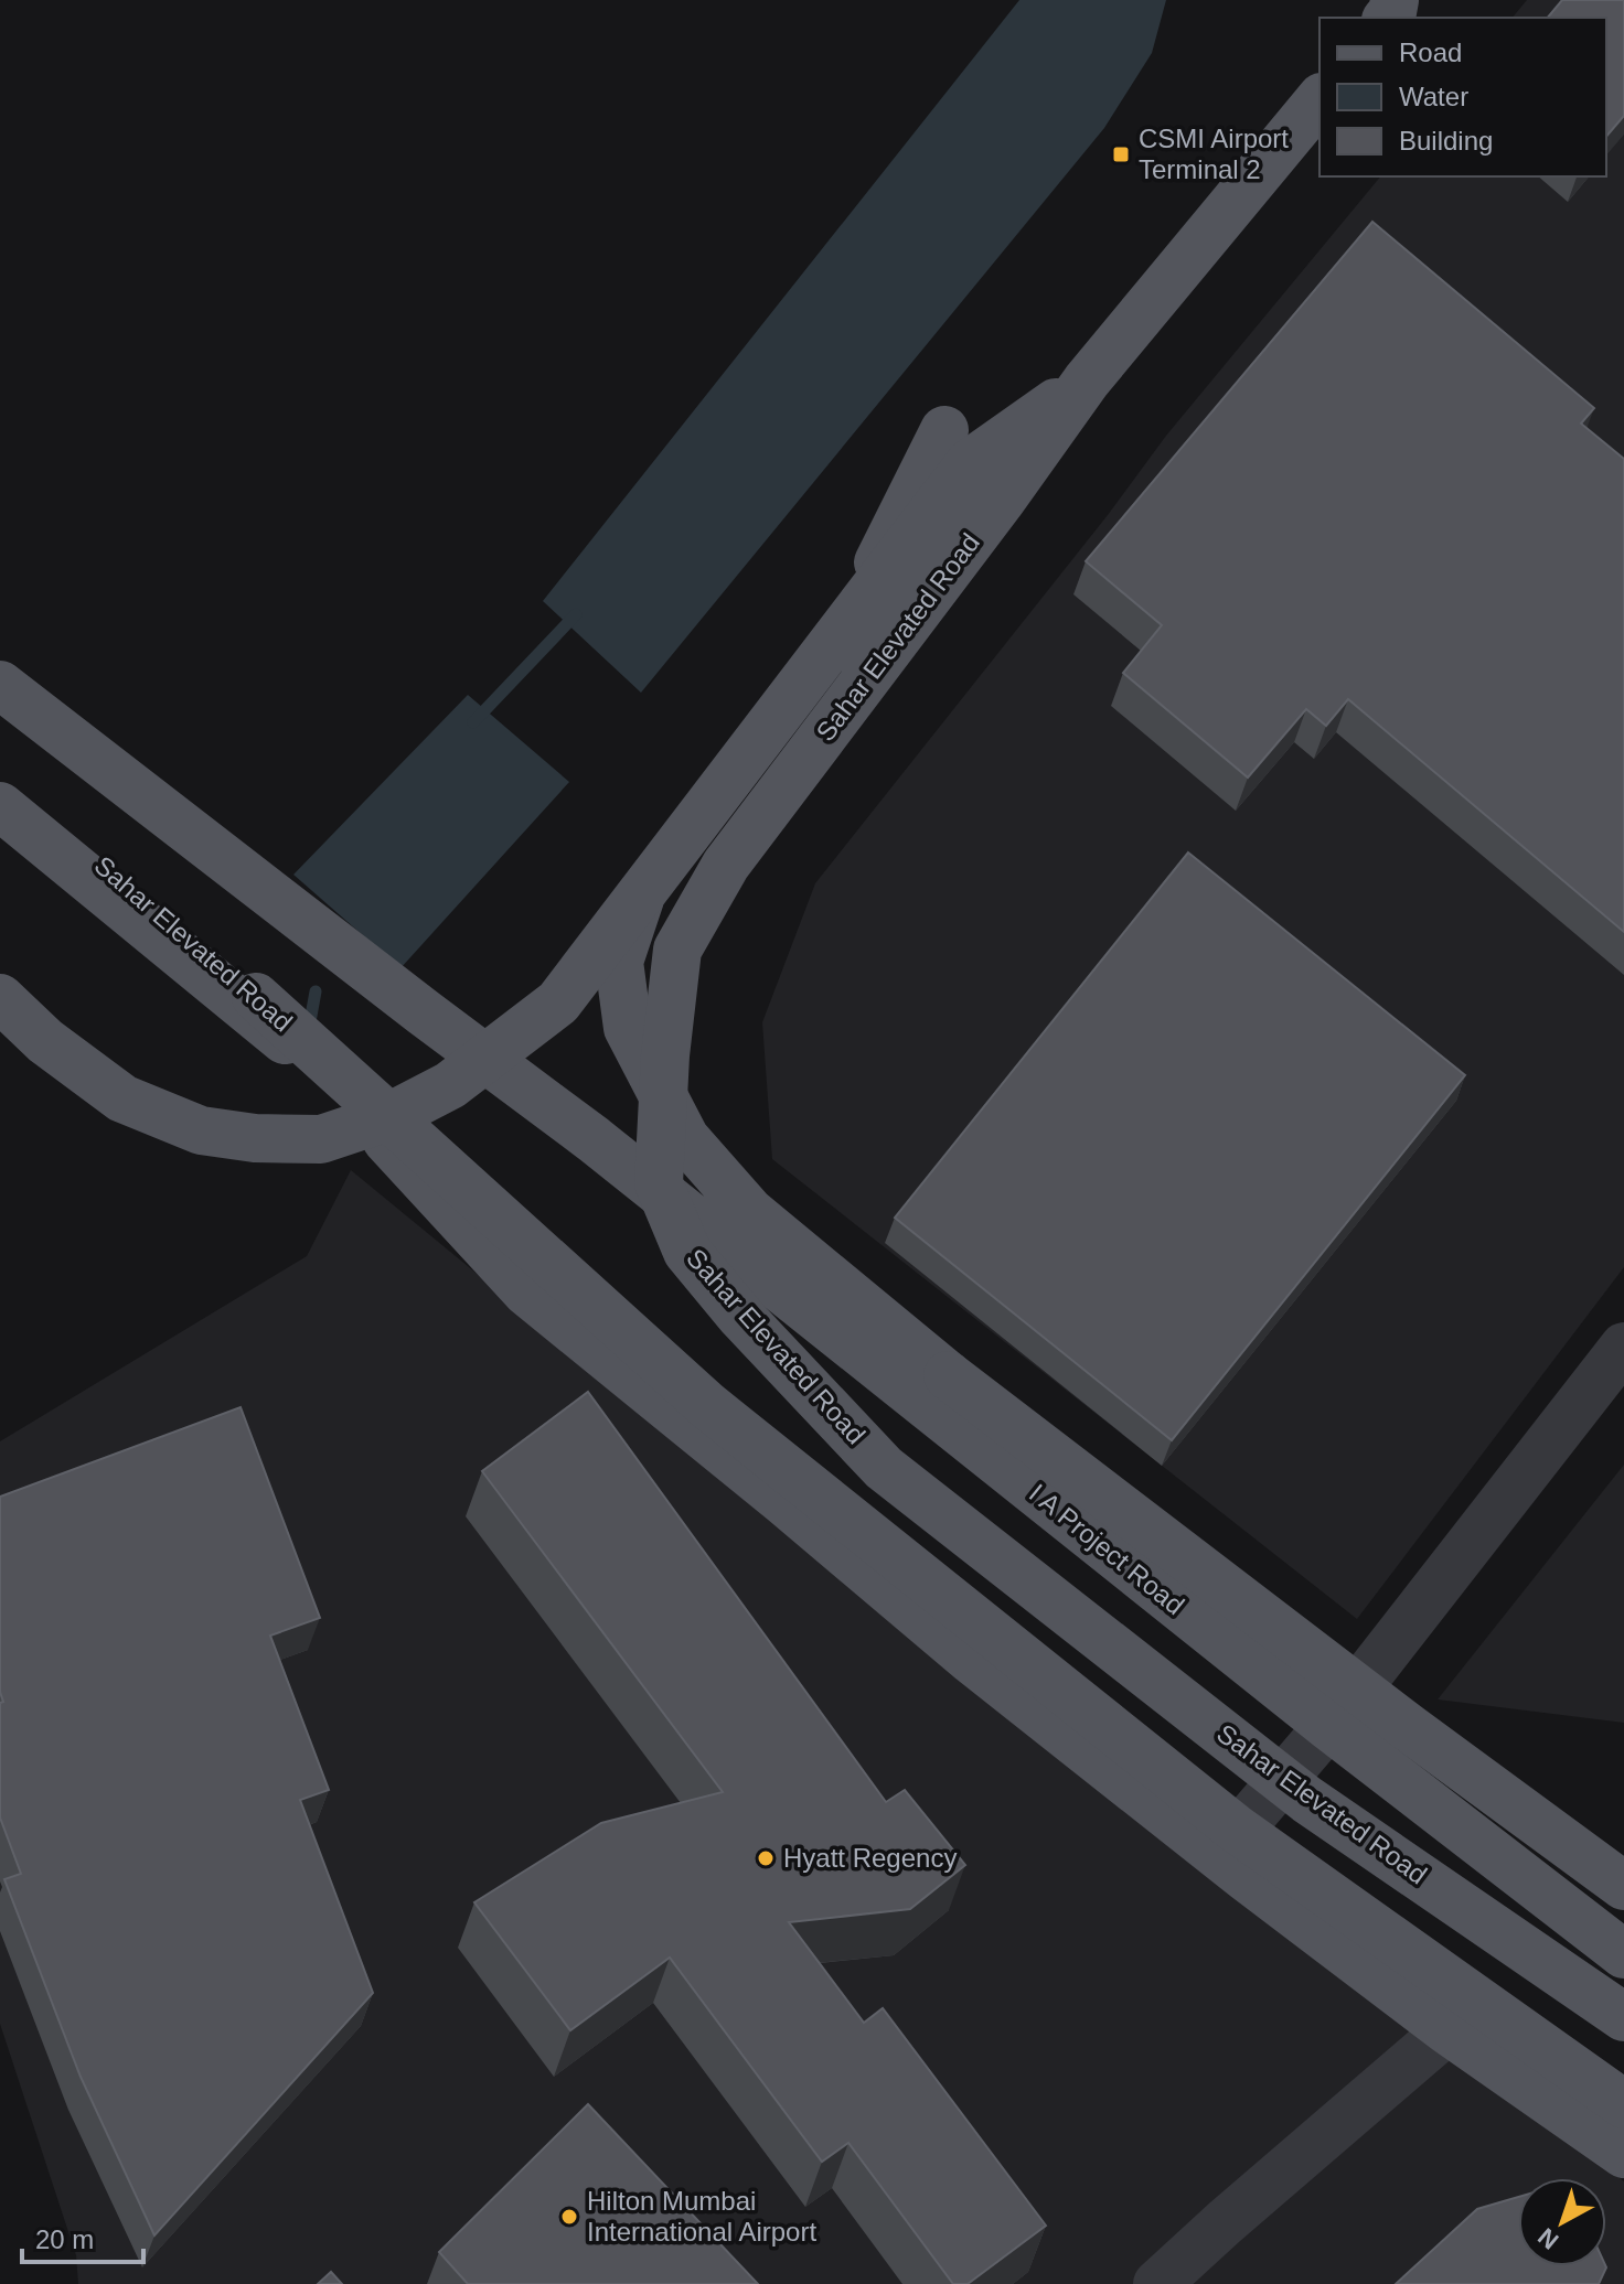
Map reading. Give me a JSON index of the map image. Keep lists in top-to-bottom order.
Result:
{
  "streets": {
    "main road": ["Sahar Elevated Road", "I A Project Road"]
  },
  "places": {
    "transit": ["CSMI Airport Terminal 2"],
    "other": ["Hyatt Regency", "Hilton Mumbai International Airport"]
  },
  "legend": ["Road", "Water", "Building"],
  "scale_bar": "20 m",
  "north": "bottom left"
}
